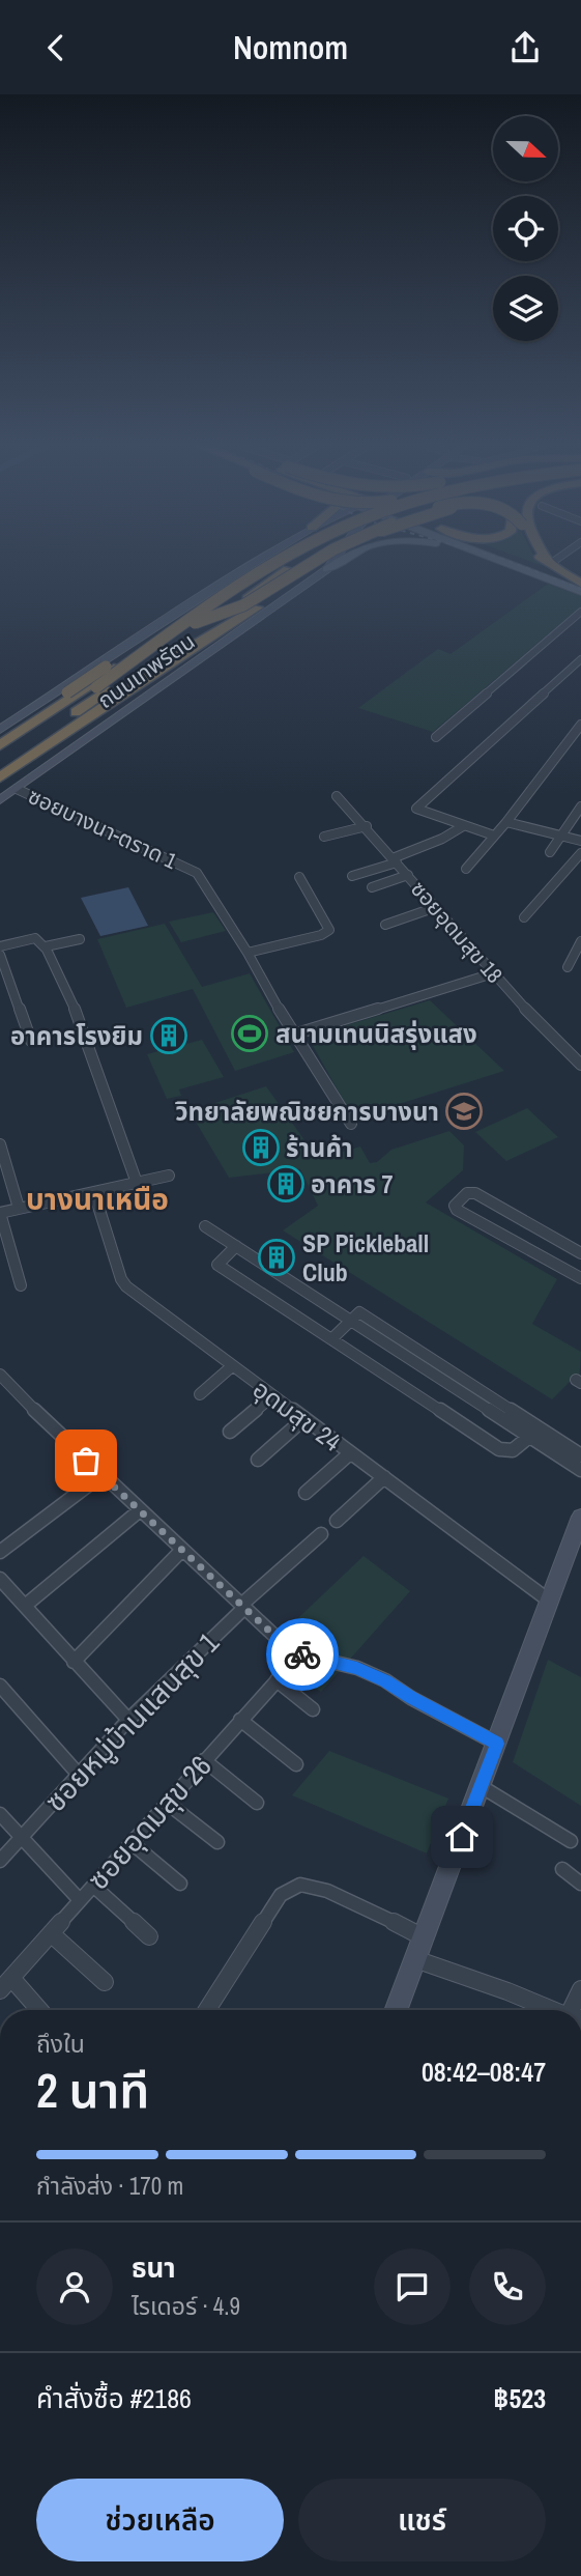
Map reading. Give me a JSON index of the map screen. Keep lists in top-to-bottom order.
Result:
{
  "streets": {
    "main road": ["ถนนเทพรัตน"],
    "street": [
      "ซอยบางนา-ตราด 1",
      "ซอยอุดมสุข 18",
      "อุดมสุข 24",
      "ซอยหมู่บ้านแสนสุข 1",
      "ซอยอุดมสุข 26"
    ]
  },
  "crossings": [
    ["ถนนเทพรัตน", "ซอยบางนา-ตราด 1"]
  ],
  "districts": ["บางนาเหนือ"],
  "places": {
    "sports": ["สนามเทนนิสรุ่งแสง"],
    "building": [
      "อาคารโรงยิม",
      "ร้านค้า",
      "อาคาร 7",
      "SP Pickleball Club"
    ],
    "school or university": ["วิทยาลัยพณิชยการบางนา"]
  },
  "north": "right",
  "page": {
    "header": "Nomnom",
    "heading": ["2 นาที", "ถึงใน", "08:42–08:47"],
    "panel": [
      "ธนา",
      "ไรเดอร์ · 4.9",
      "คำสั่งซื้อ #2186",
      "฿523"
    ],
    "bar": "กำลังส่ง · 170 m",
    "buttons": ["ช่วยเหลือ", "แชร์"]
  }
}
